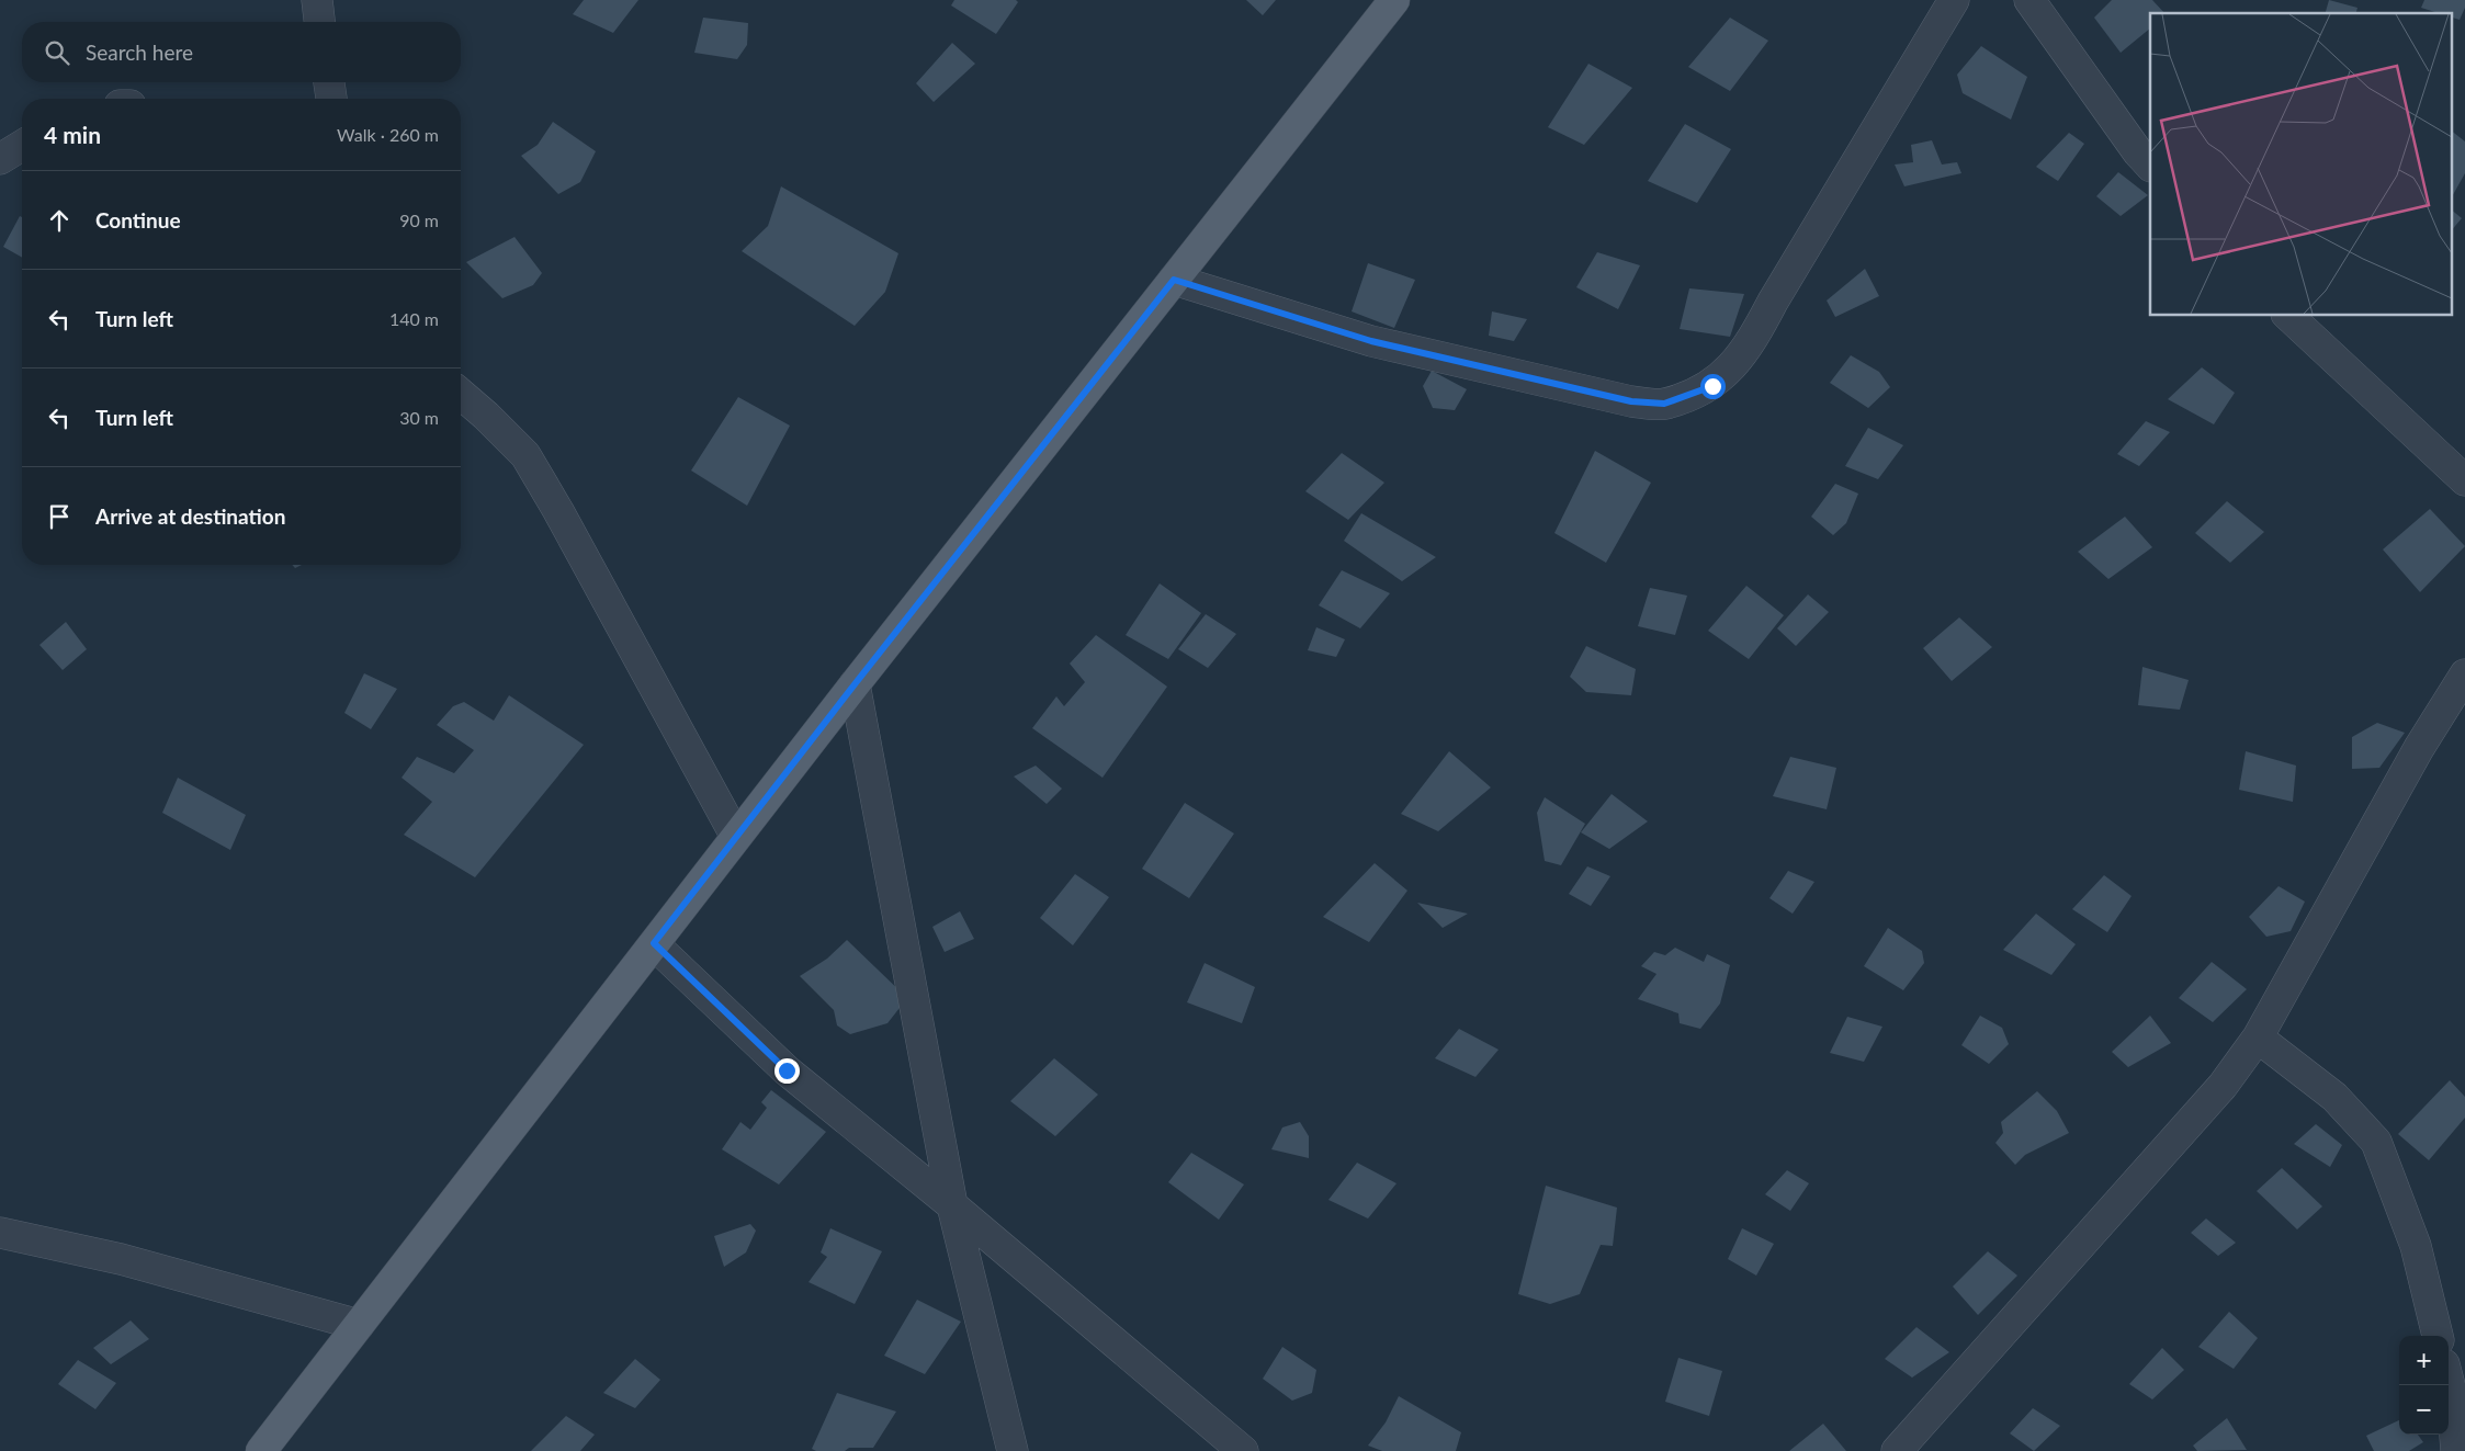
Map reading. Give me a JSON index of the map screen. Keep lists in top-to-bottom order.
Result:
{
  "page": {
    "search": "Search here",
    "heading": ["4 min", "Walk · 260 m"],
    "list": [
      ["Continue", "90 m"],
      ["Turn left", "140 m"],
      ["Turn left", "30 m"],
      "Arrive at destination"
    ],
    "map_buttons": ["+", "−"]
  }
}
